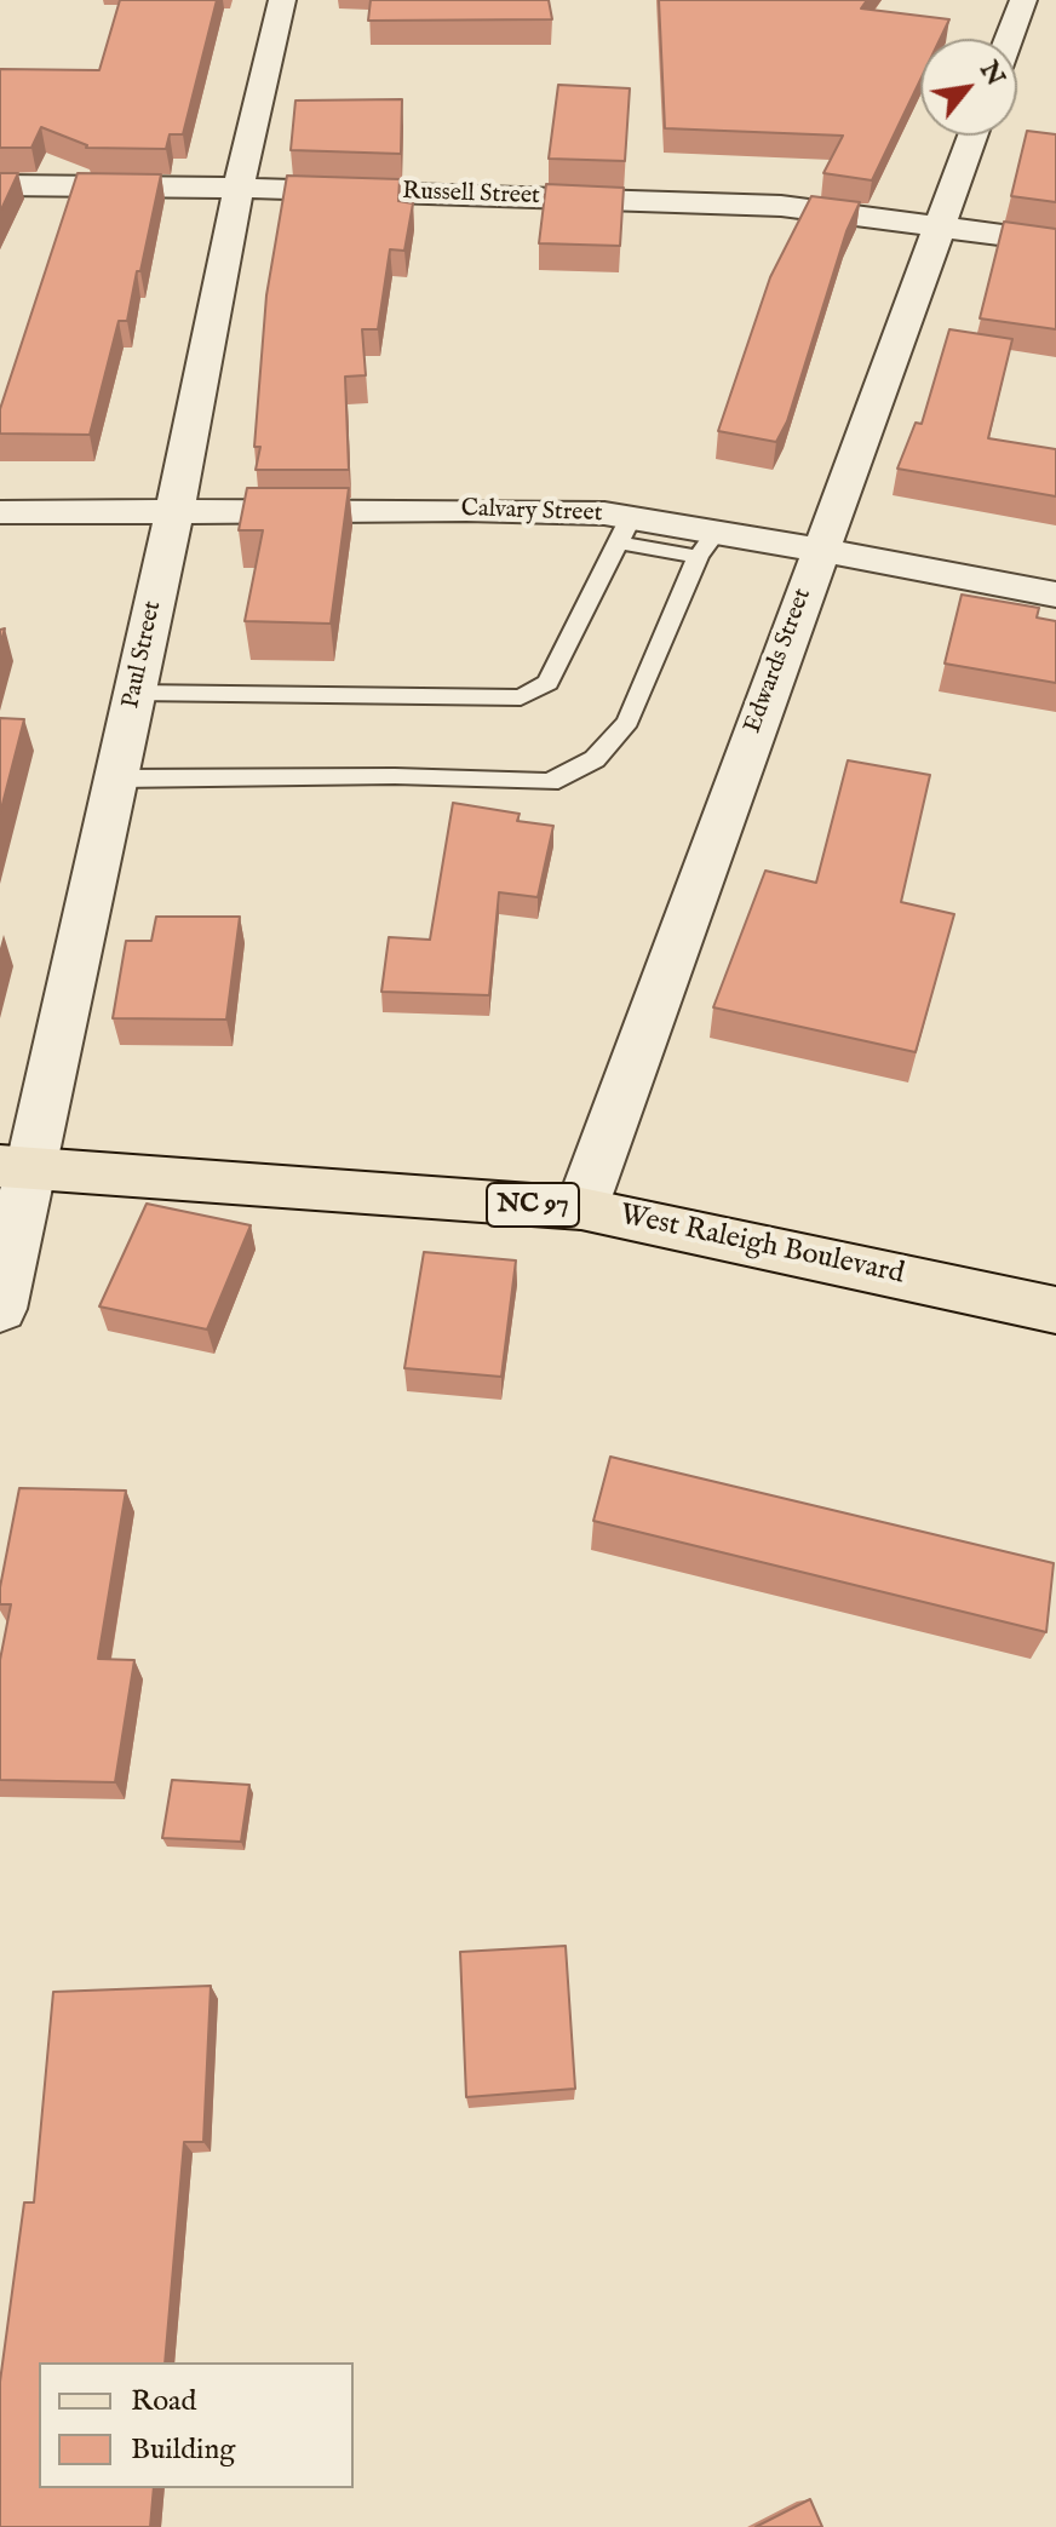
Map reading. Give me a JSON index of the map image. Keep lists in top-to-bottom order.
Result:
{
  "streets": {
    "main road": ["NC 97", "West Raleigh Boulevard"],
    "street": [
      "Russell Street",
      "Calvary Street",
      "Paul Street",
      "Edwards Street"
    ]
  },
  "crossings": [
    ["Russell Street", "Paul Street"],
    ["Russell Street", "Edwards Street"],
    ["Calvary Street", "Paul Street"],
    ["Calvary Street", "Edwards Street"],
    ["Paul Street", "West Raleigh Boulevard"],
    ["Edwards Street", "West Raleigh Boulevard"]
  ],
  "legend": ["Road", "Building"],
  "north": "top right"
}
